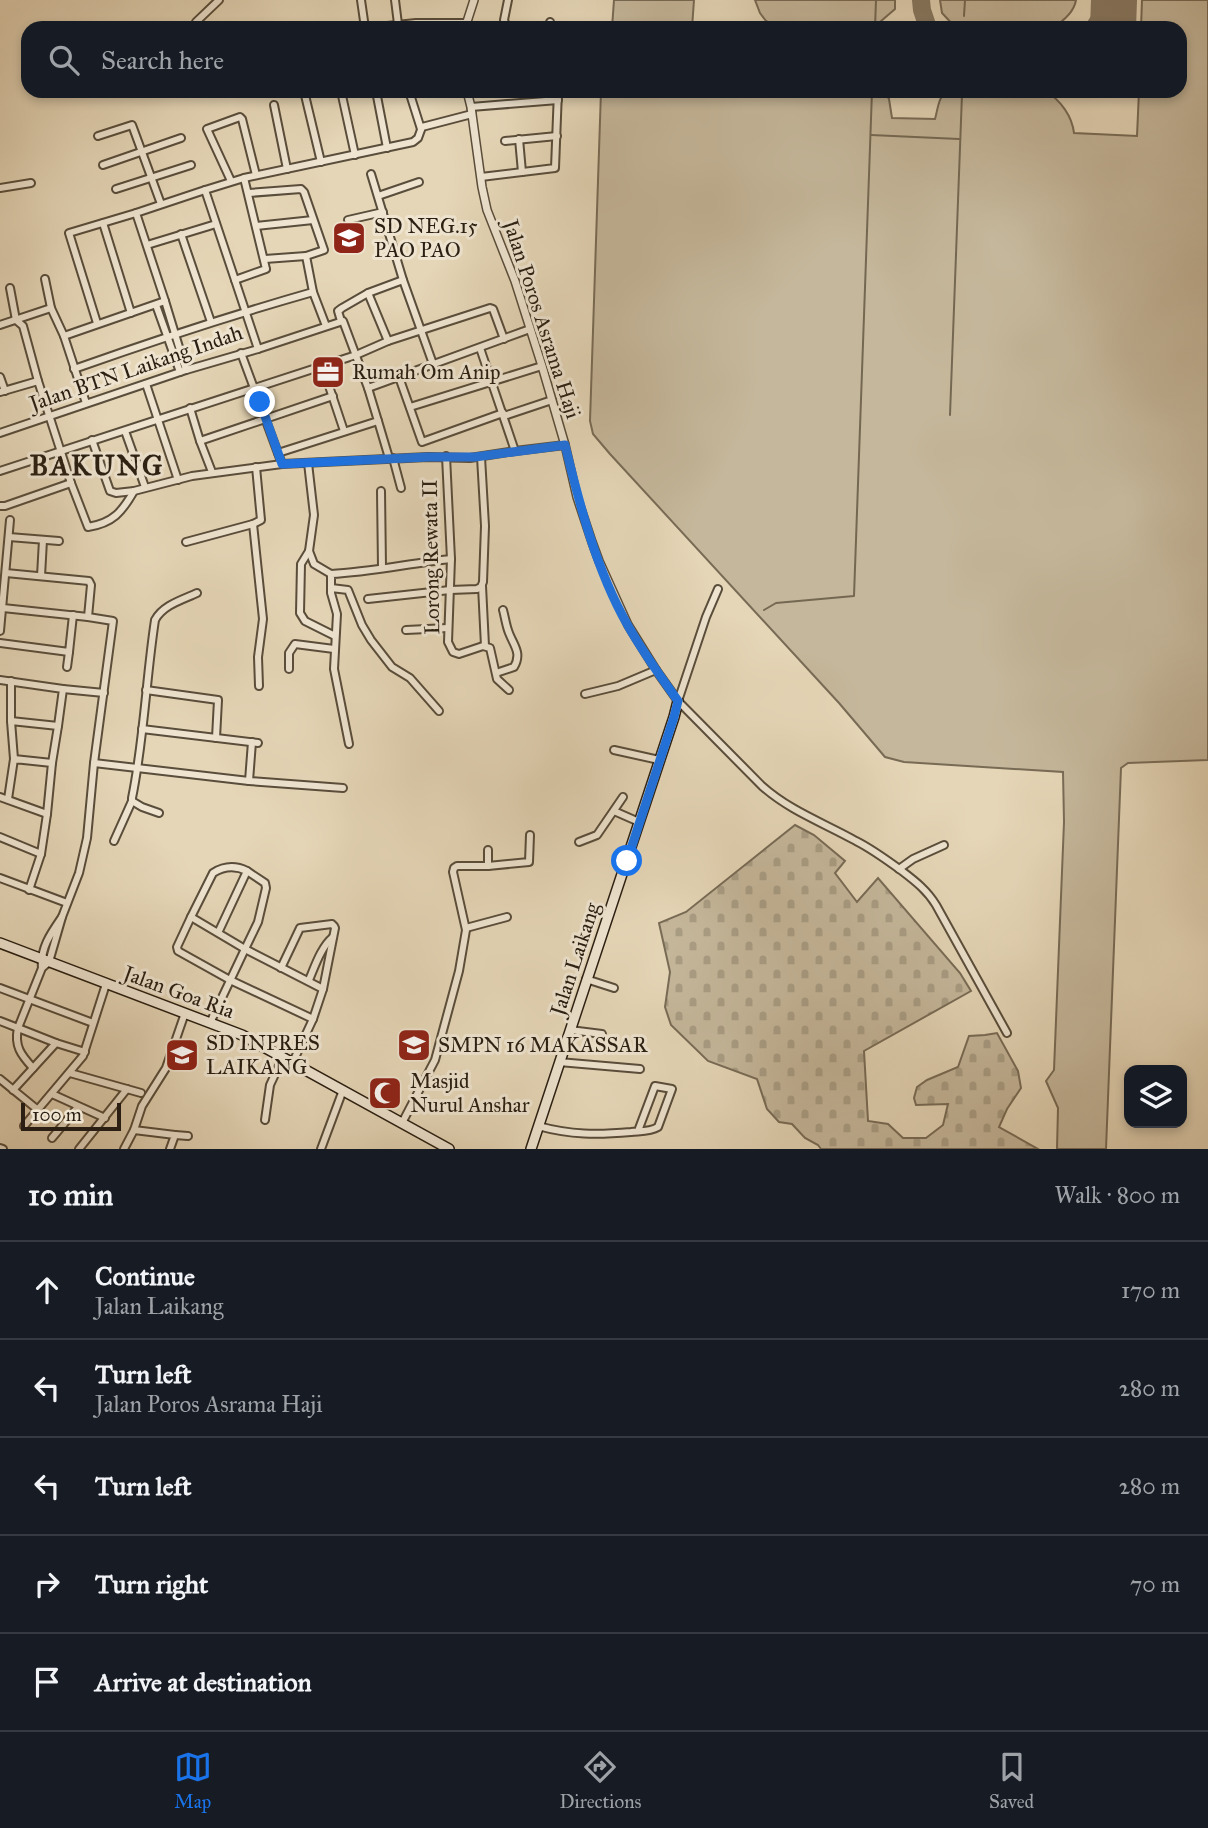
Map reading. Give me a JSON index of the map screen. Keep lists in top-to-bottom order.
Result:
{
  "streets": {
    "main road": ["Jalan Laikang", "Jalan Goa Ria"],
    "street": ["Jalan Poros Asrama Haji", "Jalan BTN Laikang Indah", "Lorong Rewata II"]
  },
  "crossings": [
    ["Jalan Poros Asrama Haji", "Jalan Laikang"]
  ],
  "districts": ["BAKUNG"],
  "places": {
    "school or university": ["SD NEG.15 PAO PAO", "SMPN 16 MAKASSAR", "SD INPRES LAIKANG"],
    "office": ["Rumah Om Anip"],
    "mosque": ["Masjid Nurul Anshar"]
  },
  "scale_bar": "100 m",
  "page": {
    "search": "Search here",
    "scale": "100 m",
    "heading": ["10 min", "Walk · 800 m"],
    "list": [
      ["Continue", "Jalan Laikang", "170 m"],
      ["Turn left", "Jalan Poros Asrama Haji", "280 m"],
      ["Turn left", "280 m"],
      ["Turn right", "70 m"],
      "Arrive at destination"
    ],
    "nav": ["Map", "Directions", "Saved"]
  }
}
